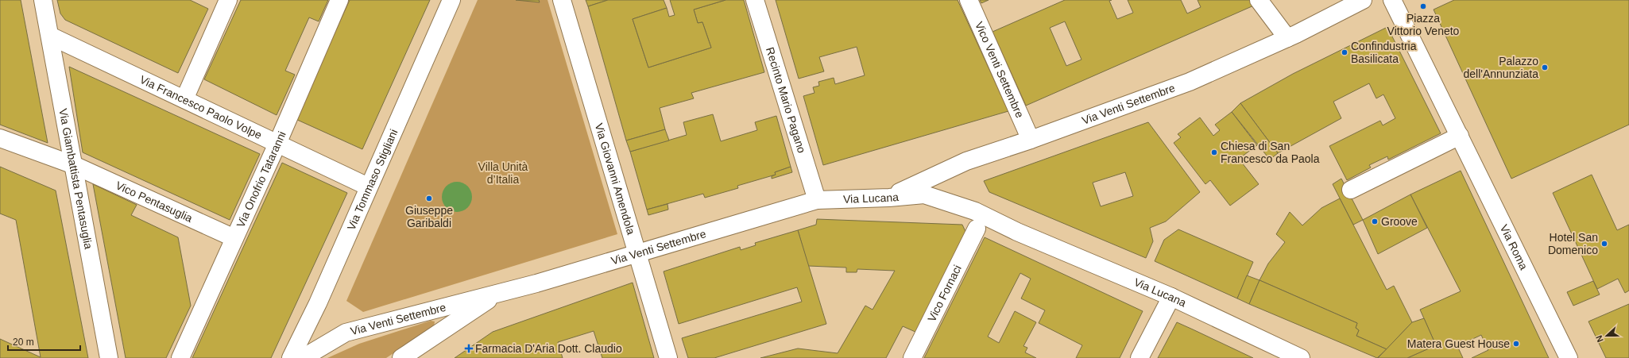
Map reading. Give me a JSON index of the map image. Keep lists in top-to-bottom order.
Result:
{
  "streets": {
    "street": [
      "Vico Venti Settembre",
      "Recinto Mario Pagano",
      "Via Venti Settembre",
      "Via Francesco Paolo Volpe",
      "Via Giambattista Pentasuglia",
      "Via Onofrio Tataranni",
      "Via Tommaso Stigliani",
      "Via Giovanni Amendola",
      "Via Lucana",
      "Vico Pentasuglia",
      "Via Roma",
      "Vico Fornaci"
    ]
  },
  "crossings": [
    ["Vico Venti Settembre", "Via Venti Settembre"],
    ["Recinto Mario Pagano", "Via Venti Settembre"],
    ["Recinto Mario Pagano", "Via Lucana"],
    ["Via Venti Settembre", "Via Giovanni Amendola"],
    ["Via Venti Settembre", "Via Lucana"],
    ["Via Francesco Paolo Volpe", "Via Giambattista Pentasuglia"],
    ["Via Francesco Paolo Volpe", "Via Onofrio Tataranni"],
    ["Via Francesco Paolo Volpe", "Via Tommaso Stigliani"],
    ["Via Giambattista Pentasuglia", "Vico Pentasuglia"],
    ["Via Onofrio Tataranni", "Vico Pentasuglia"]
  ],
  "parks": ["Villa Unità d’Italia"],
  "places": {
    "other": [
      "Piazza Vittorio Veneto",
      "Confindustria Basilicata",
      "Palazzo dell'Annunziata",
      "Chiesa di San Francesco da Paola",
      "Giuseppe Garibaldi",
      "Groove",
      "Hotel San Domenico",
      "Matera Guest House"
    ],
    "health": ["Farmacia D'Aria Dott. Claudio"]
  },
  "scale_bar": "20 m",
  "north": "left"
}
